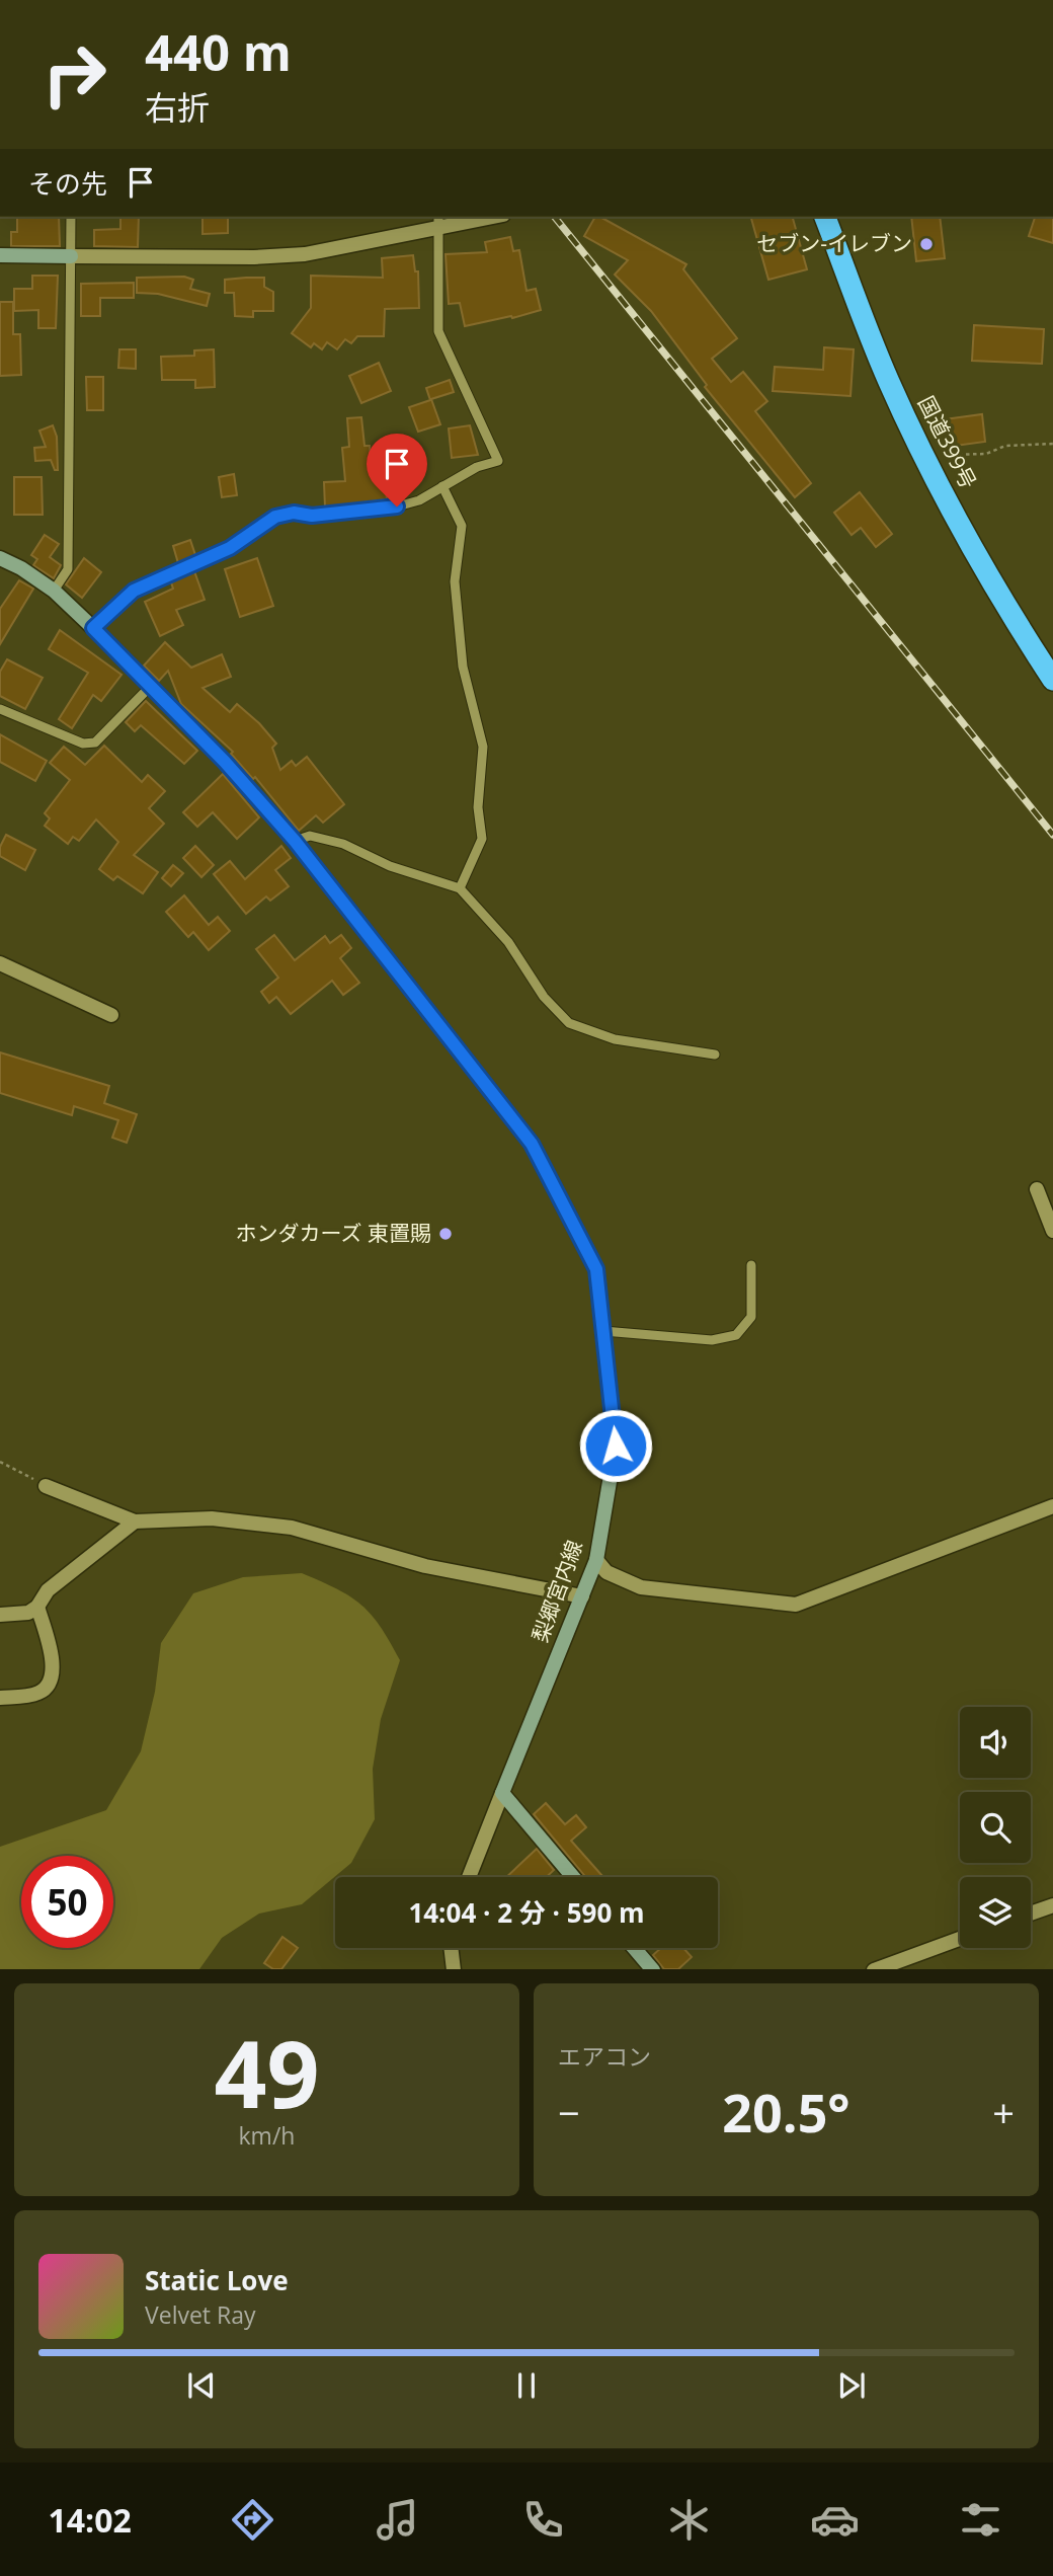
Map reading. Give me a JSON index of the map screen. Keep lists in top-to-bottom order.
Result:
{
  "streets": {
    "highway": ["国道399号"],
    "main road": ["梨郷宮内線"]
  },
  "places": ["セブン-イレブン", "ホンダカーズ 東置賜"],
  "page": {
    "turn": ["440 m", "右折"],
    "then": "その先",
    "limit": "50",
    "trip": "14:04 · 2 分 · 590 m",
    "tile": [
      ["49", "km/h"],
      "エアコン"
    ],
    "heat": ["−", "20.5°", "+"],
    "song": ["Static Love", "Velvet Ray"],
    "tabs": "14:02"
  }
}
